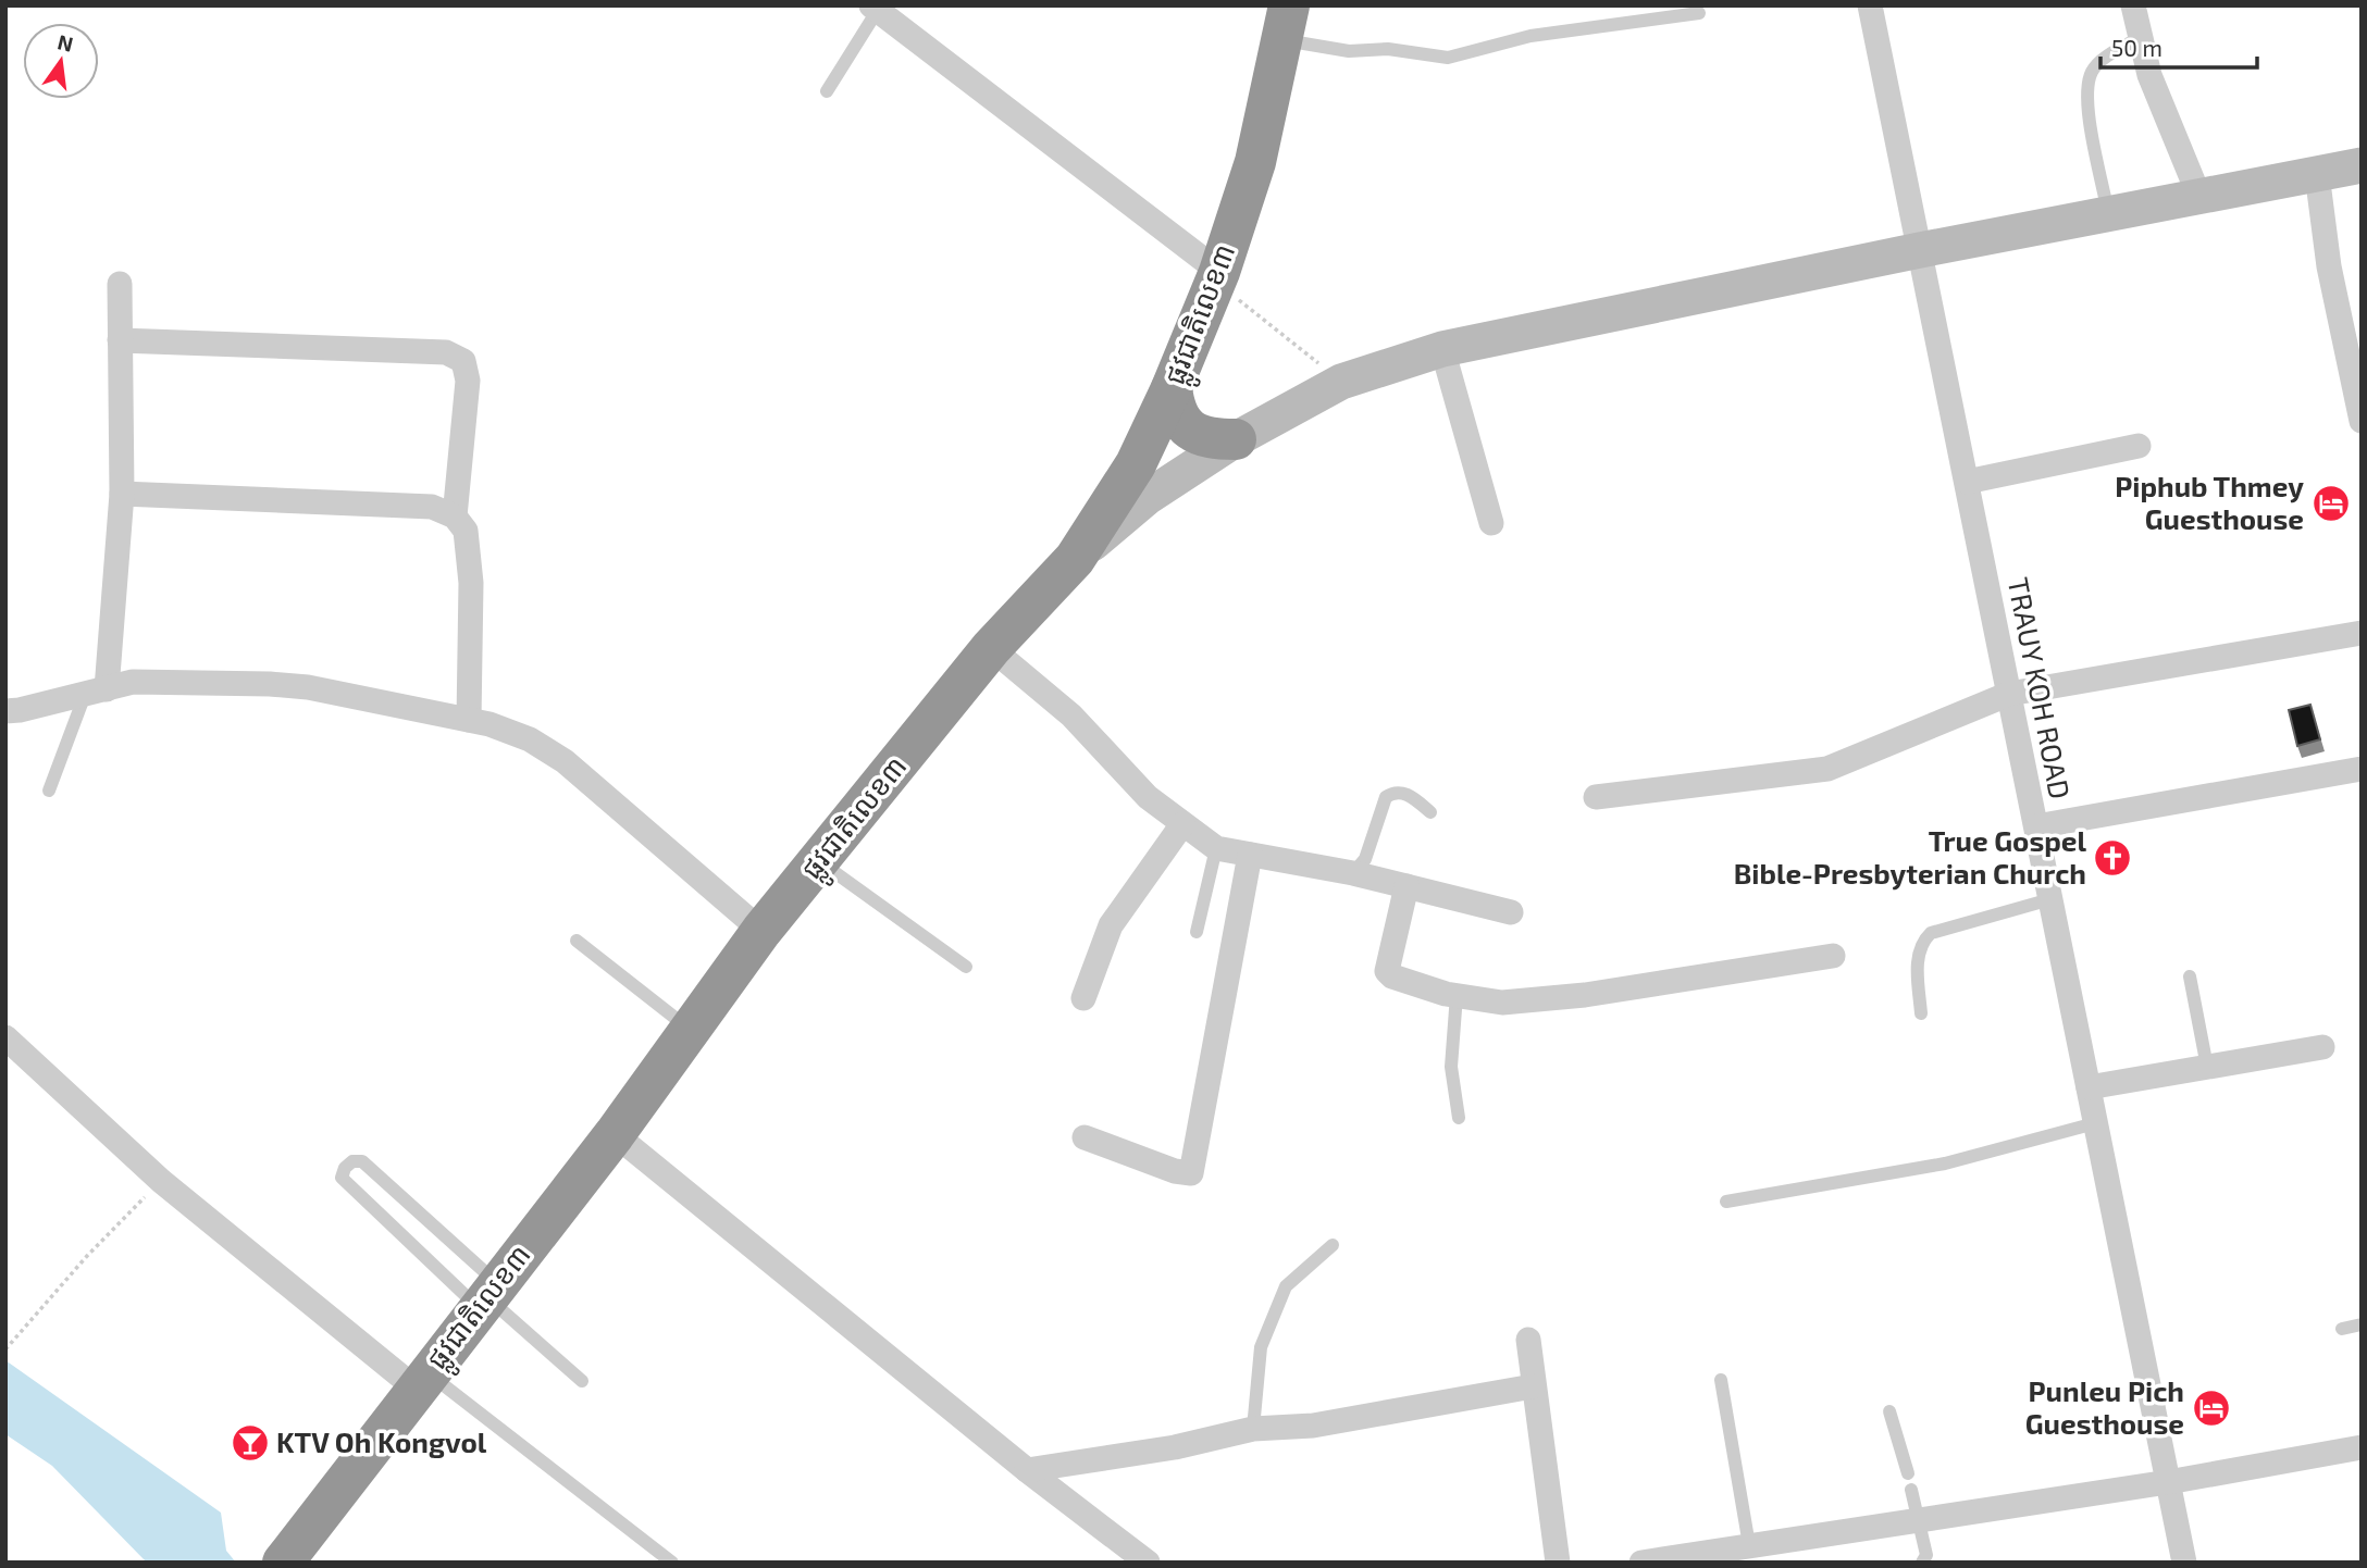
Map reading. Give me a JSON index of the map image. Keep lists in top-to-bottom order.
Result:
{
  "streets": {
    "highway": ["ផ្លូវជាតិលេខ៣"],
    "street": ["TRAUY KOH ROAD"]
  },
  "places": {
    "hotel": ["Piphub Thmey Guesthouse", "Punleu Pich Guesthouse"],
    "church": ["True Gospel Bible-Presbyterian Church"],
    "bar": ["KTV Oh Kongvol"]
  },
  "scale_bar": "50 m",
  "north": "top"
}
